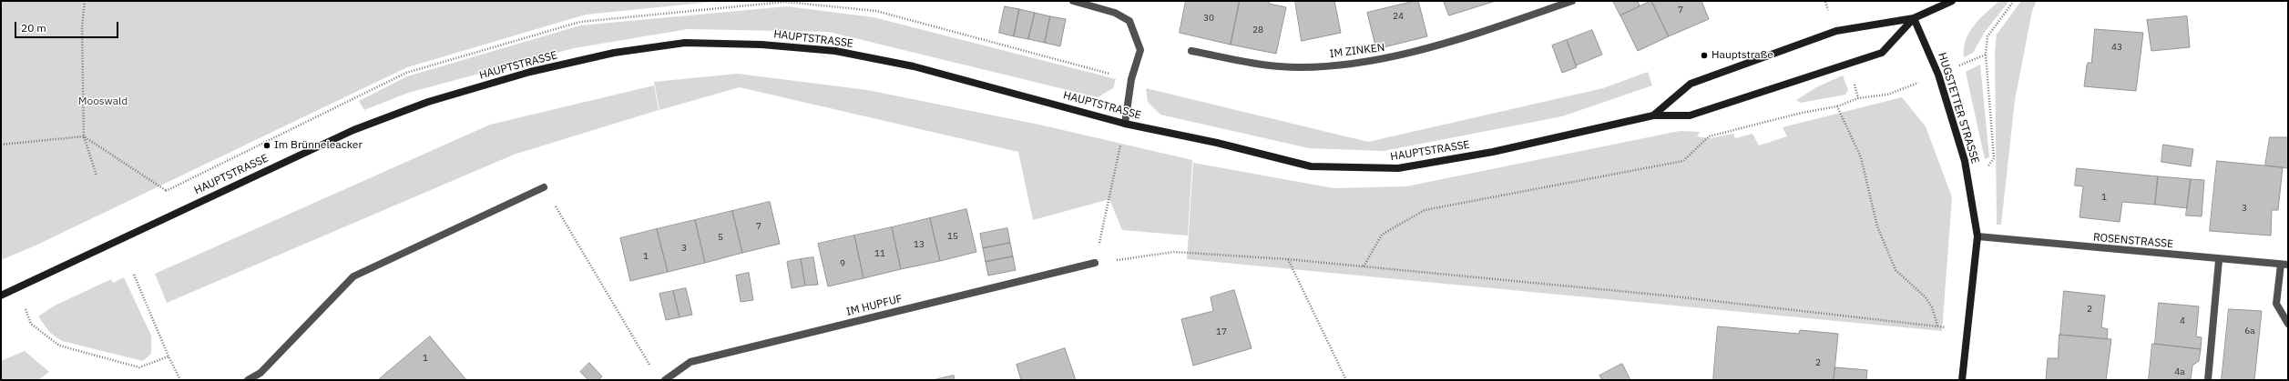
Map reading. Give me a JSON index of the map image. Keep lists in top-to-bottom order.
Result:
{
  "streets": {
    "street": [
      "HAUPTSTRASSE",
      "IM ZINKEN",
      "HUGSTETTER STRASSE",
      "ROSENSTRASSE",
      "IM HUPFUF"
    ]
  },
  "crossings": [
    ["HAUPTSTRASSE", "HUGSTETTER STRASSE"],
    ["HUGSTETTER STRASSE", "ROSENSTRASSE"]
  ],
  "parks": ["Mooswald"],
  "places": ["Hauptstraße", "Im Brünneleacker"],
  "house_numbers": [
    "7",
    "24",
    "30",
    "28",
    "43",
    "1",
    "3",
    "7",
    "15",
    "5",
    "13",
    "3",
    "11",
    "1",
    "9",
    "2",
    "4",
    "6a",
    "17",
    "1",
    "2",
    "4a"
  ],
  "scale_bar": "20 m"
}
